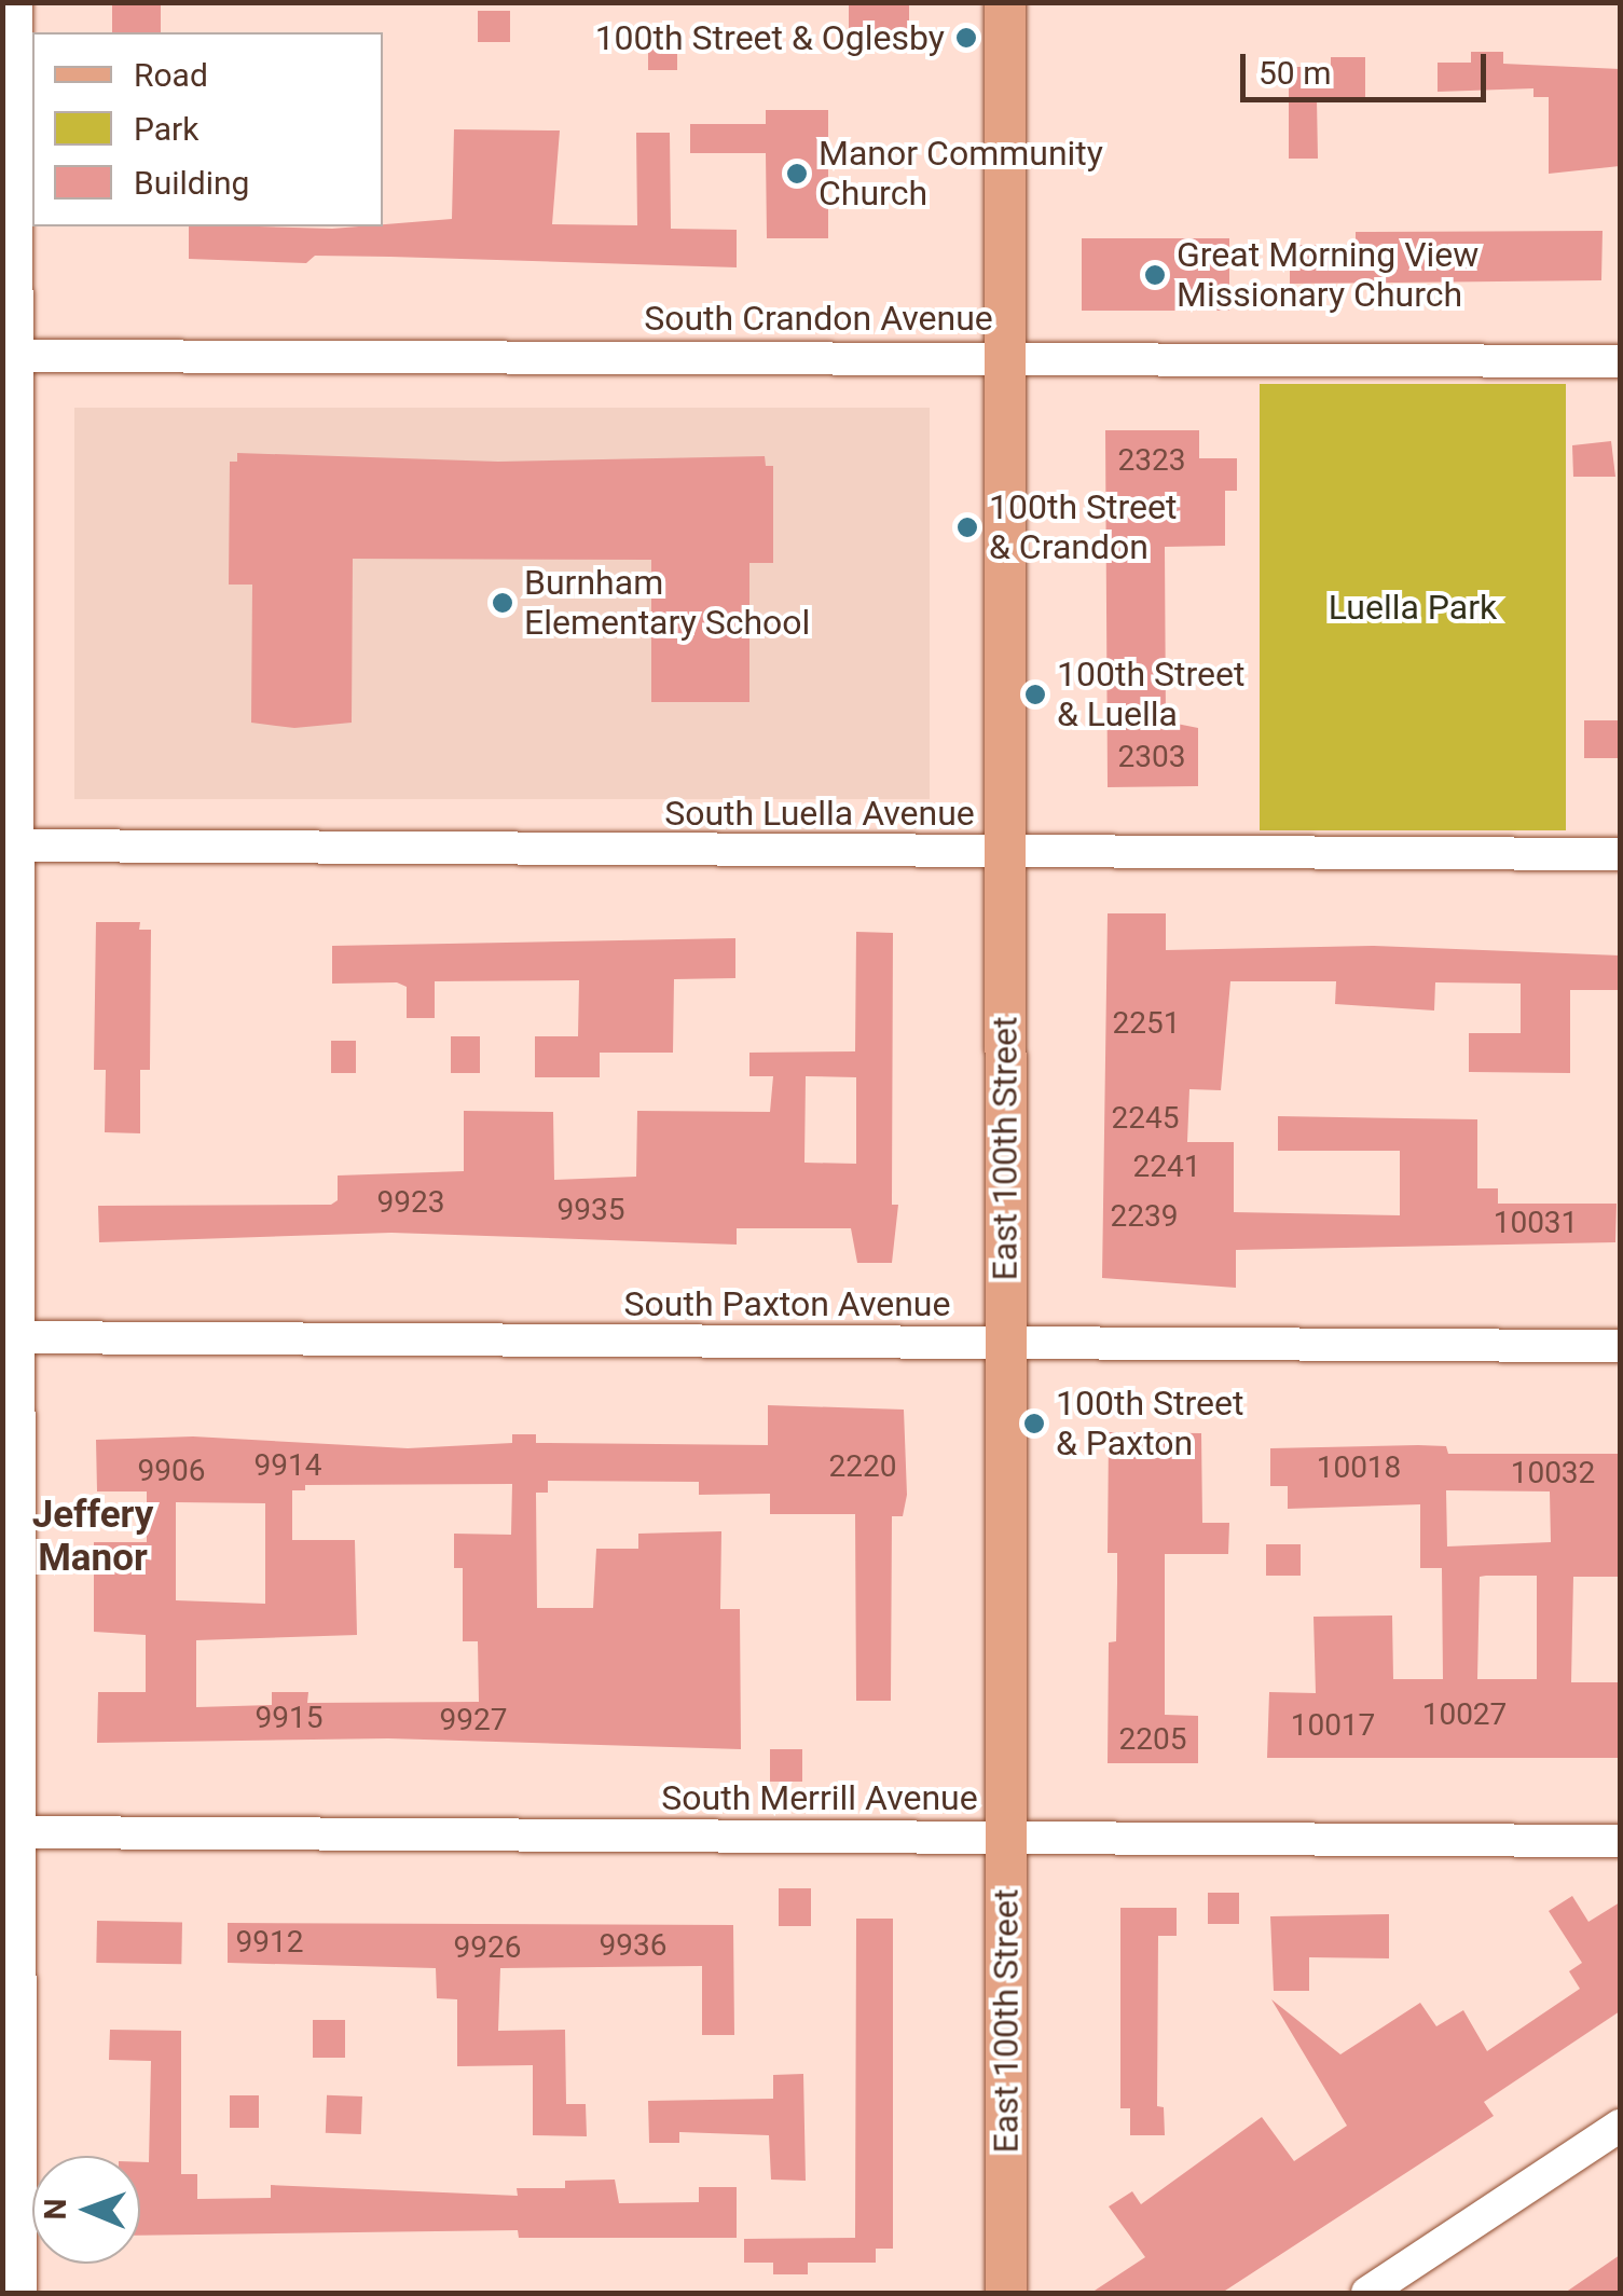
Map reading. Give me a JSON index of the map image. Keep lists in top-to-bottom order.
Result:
{
  "streets": {
    "main road": ["East 100th Street"],
    "street": [
      "South Crandon Avenue",
      "South Luella Avenue",
      "South Paxton Avenue",
      "South Merrill Avenue"
    ]
  },
  "crossings": [
    ["South Crandon Avenue", "East 100th Street"],
    ["South Luella Avenue", "East 100th Street"],
    ["East 100th Street", "South Paxton Avenue"],
    ["East 100th Street", "South Merrill Avenue"]
  ],
  "districts": ["Jeffery Manor"],
  "parks": ["Luella Park"],
  "places": [
    "100th Street & Oglesby",
    "Manor Community Church",
    "Great Morning View Missionary Church",
    "100th Street & Crandon",
    "Burnham Elementary School",
    "100th Street & Luella",
    "100th Street & Paxton"
  ],
  "house_numbers": [
    "2323",
    "2303",
    "2251",
    "2245",
    "2241",
    "9923",
    "9935",
    "2239",
    "10031",
    "9914",
    "2220",
    "10018",
    "9906",
    "10032",
    "10027",
    "9915",
    "9927",
    "10017",
    "2205",
    "9912",
    "9936",
    "9926"
  ],
  "legend": ["Road", "Park", "Building"],
  "scale_bar": "50 m",
  "north": "left"
}
